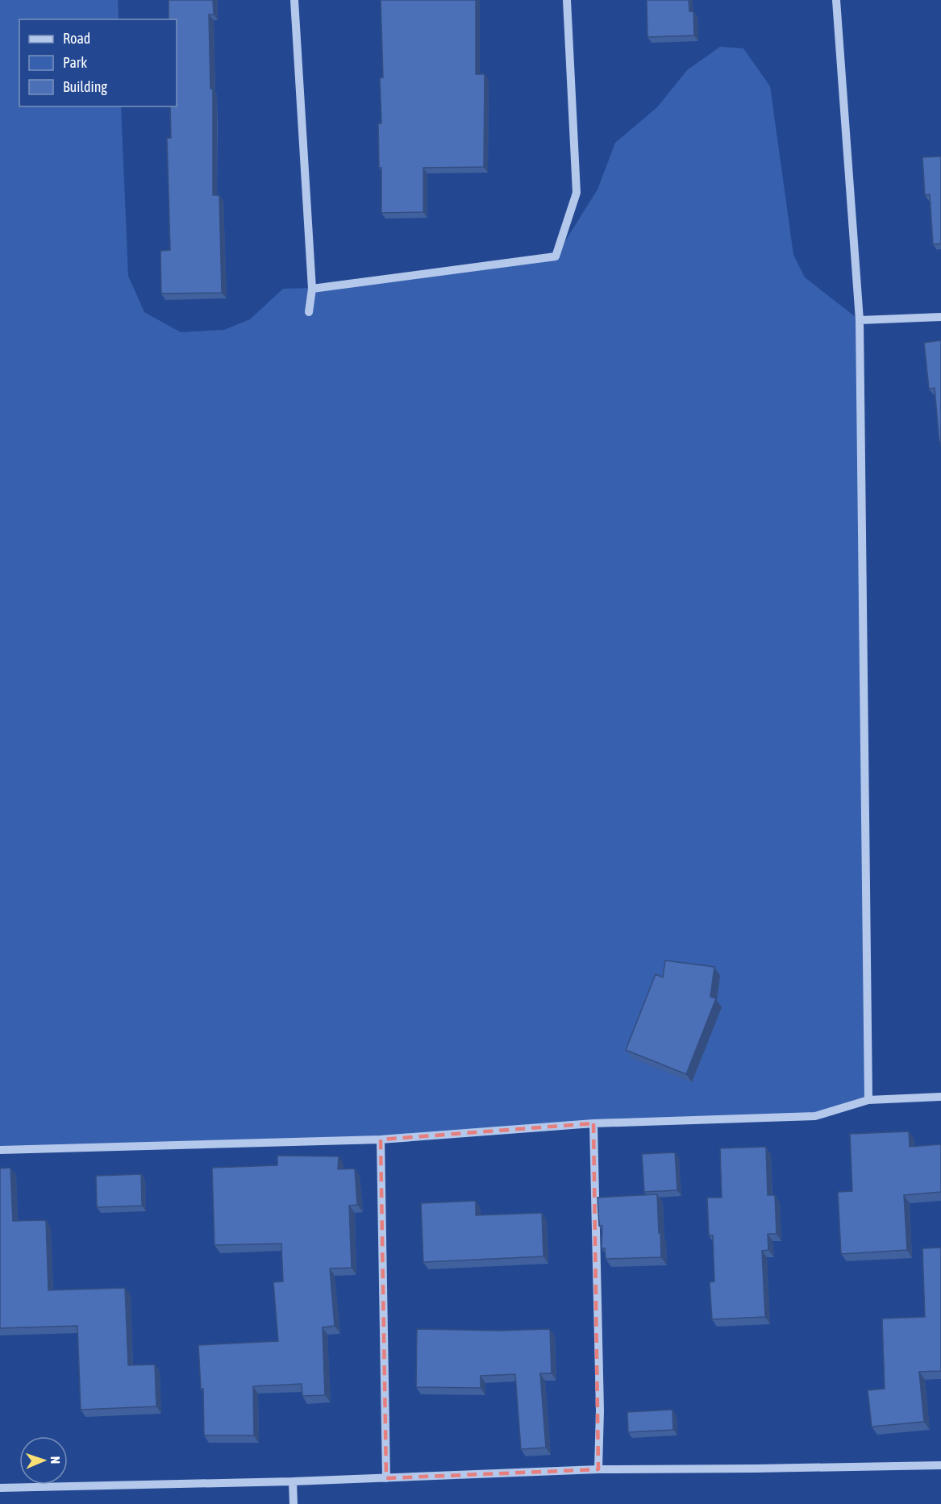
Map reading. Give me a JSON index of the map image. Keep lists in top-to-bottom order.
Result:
{
  "legend": ["Road", "Park", "Building"],
  "north": "right"
}
